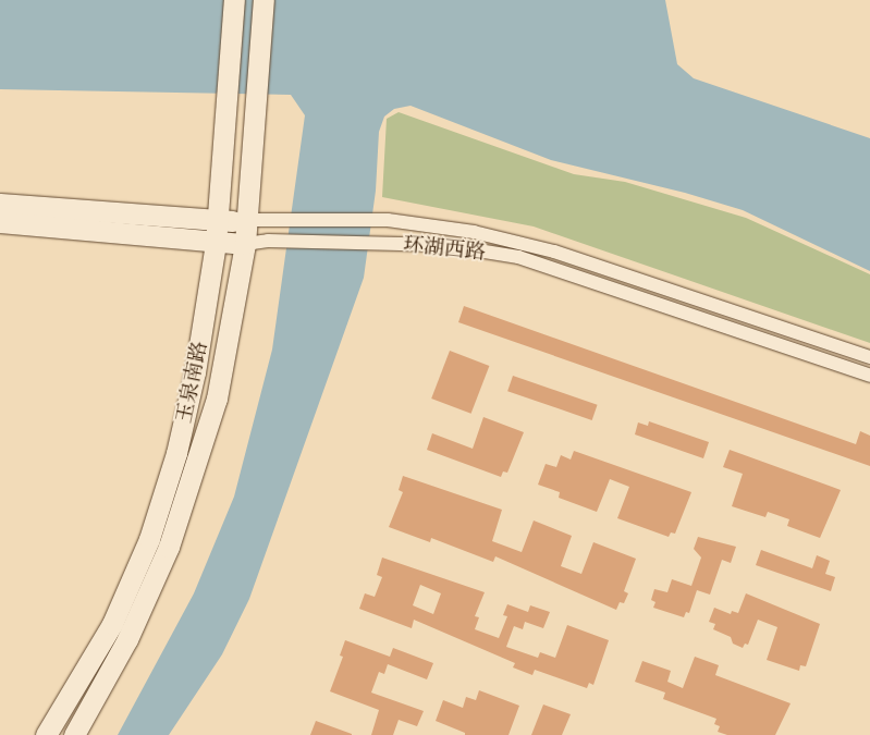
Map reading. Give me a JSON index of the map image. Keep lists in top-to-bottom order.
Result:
{
  "streets": {
    "street": ["环湖西路", "玉泉南路"]
  },
  "crossings": [
    ["环湖西路", "玉泉南路"]
  ]
}
